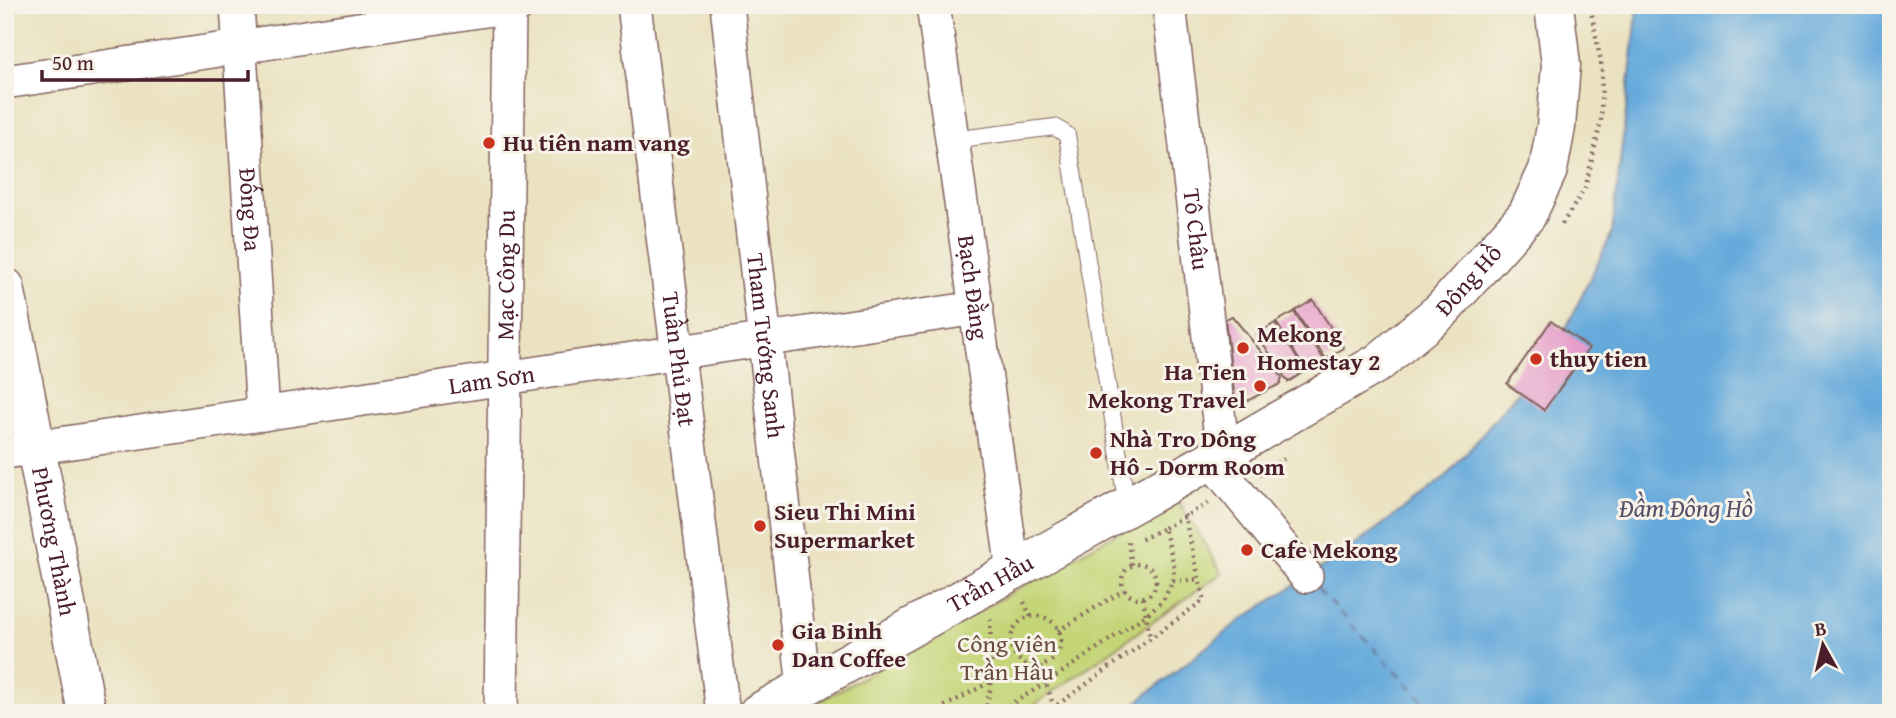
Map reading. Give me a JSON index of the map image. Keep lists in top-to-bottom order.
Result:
{
  "streets": {
    "street": [
      "Đống Đa",
      "Tô Châu",
      "Mạc Công Du",
      "Đông Hồ",
      "Bạch Đằng",
      "Tham Tướng Sanh",
      "Tuần Phủ Đạt",
      "Lam Sơn",
      "Phương Thành",
      "Trần Hầu"
    ]
  },
  "crossings": [
    ["Đống Đa", "Lam Sơn"],
    ["Tô Châu", "Đông Hồ"],
    ["Tô Châu", "Trần Hầu"],
    ["Mạc Công Du", "Lam Sơn"],
    ["Đông Hồ", "Trần Hầu"],
    ["Bạch Đằng", "Lam Sơn"],
    ["Bạch Đằng", "Trần Hầu"],
    ["Tham Tướng Sanh", "Lam Sơn"],
    ["Tham Tướng Sanh", "Trần Hầu"],
    ["Tuần Phủ Đạt", "Lam Sơn"],
    ["Lam Sơn", "Phương Thành"]
  ],
  "water": ["Đầm Đông Hồ"],
  "parks": ["Công viên Trần Hầu"],
  "places": [
    "Hu tiên nam vang",
    "Mekong Homestay 2",
    "thuy tien",
    "Ha Tien Mekong Travel",
    "Nhà Tro Dông Hô - Dorm Room",
    "Sieu Thi Mini Supermarket",
    "Cafe Mekong",
    "Gia Binh Dan Coffee"
  ],
  "scale_bar": "50 m",
  "north": "top"
}
